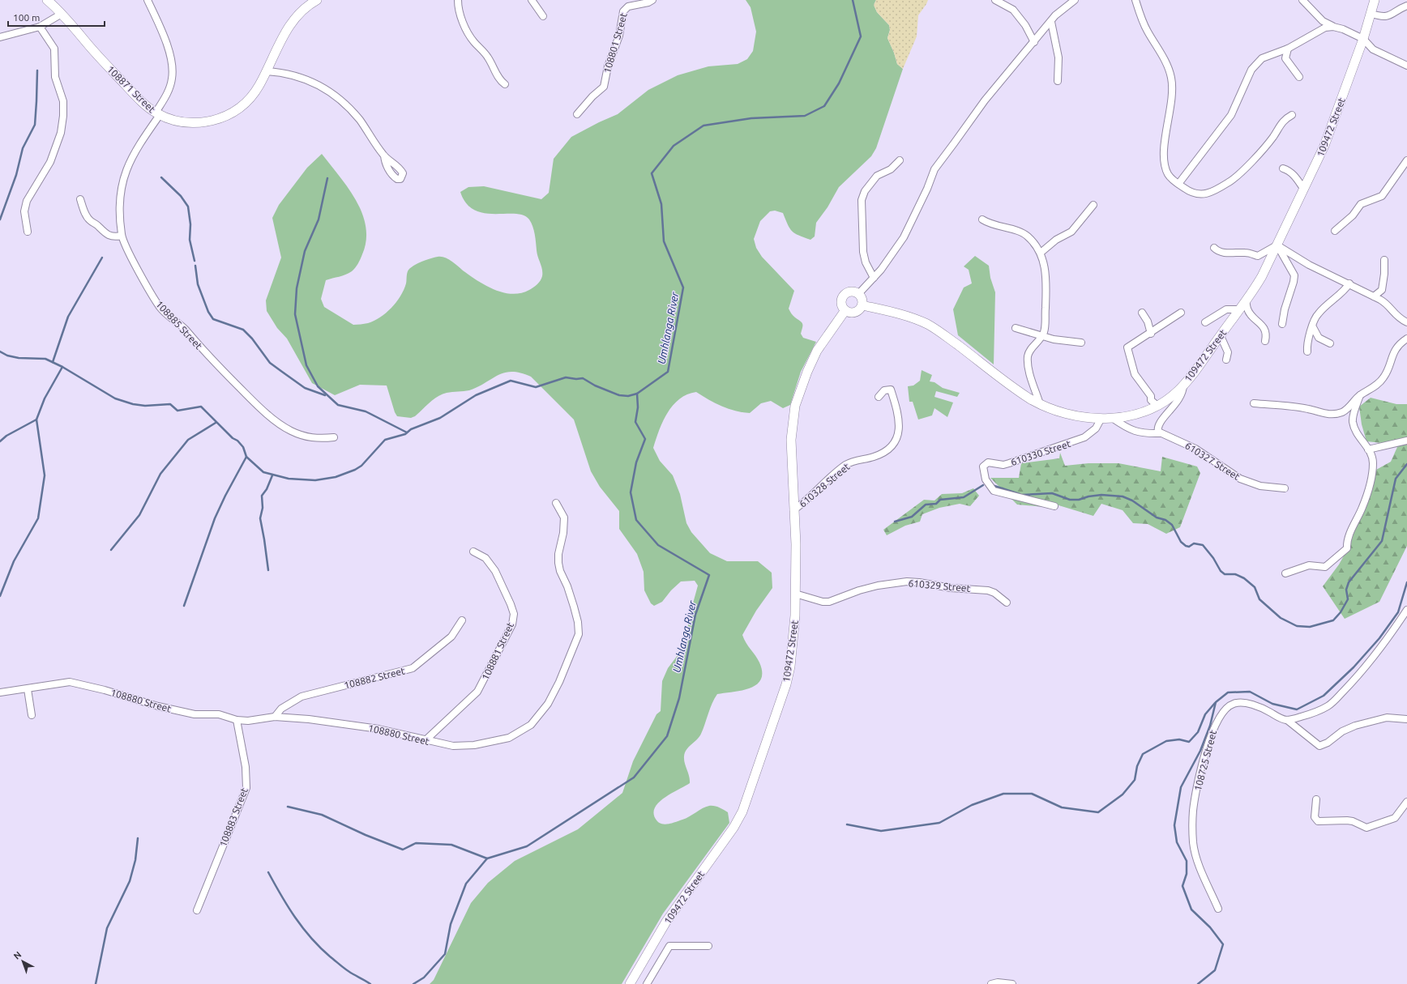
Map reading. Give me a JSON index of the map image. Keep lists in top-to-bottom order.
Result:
{
  "streets": {
    "street": [
      "108801 Street",
      "108871 Street",
      "109472 Street",
      "108885 Street",
      "610330 Street",
      "610327 Street",
      "610328 Street",
      "610329 Street",
      "108881 Street",
      "108882 Street",
      "108880 Street",
      "108725 Street",
      "108883 Street"
    ]
  },
  "crossings": [
    ["108871 Street", "108885 Street"],
    ["109472 Street", "610330 Street"],
    ["109472 Street", "610328 Street"],
    ["109472 Street", "610329 Street"],
    ["108881 Street", "108880 Street"],
    ["108882 Street", "108880 Street"],
    ["108880 Street", "108883 Street"]
  ],
  "water": ["Umhlanga River"],
  "scale_bar": "100 m",
  "north": "top left"
}
